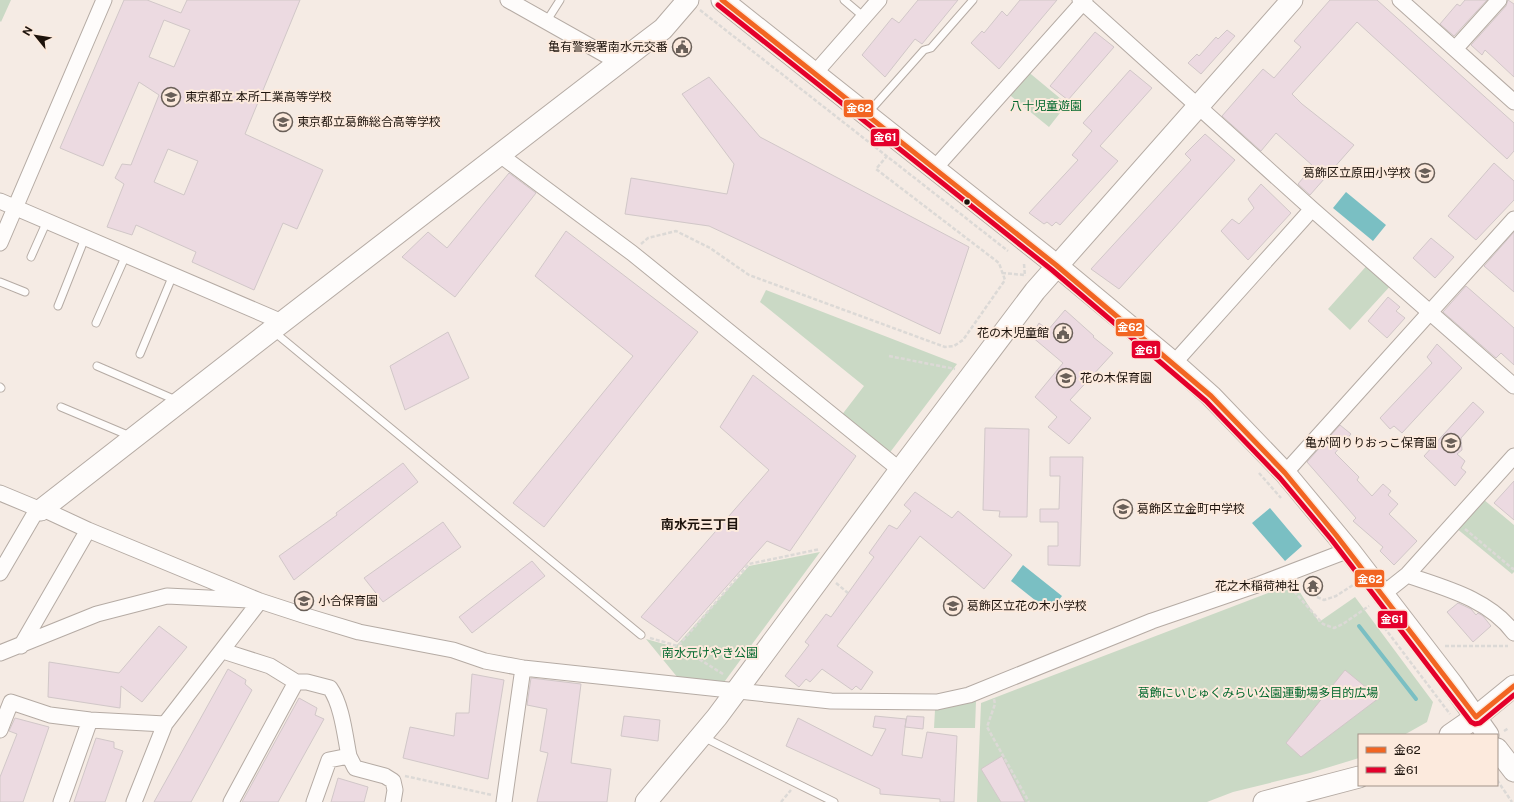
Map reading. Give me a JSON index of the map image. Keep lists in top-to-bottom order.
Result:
{
  "districts": ["南水元三丁目"],
  "parks": ["八十児童遊園", "南水元けやき公園", "葛飾にいじゅくみらい公園運動場多目的広場"],
  "places": {
    "public building": ["亀有警察署南水元交番", "花の木児童館"],
    "school or university": [
      "東京都立 本所工業高等学校",
      "東京都立葛飾総合高等学校",
      "葛飾区立原田小学校",
      "花の木保育園",
      "亀が岡りりおっこ保育園",
      "葛飾区立金町中学校",
      "小合保育園",
      "葛飾区立花の木小学校"
    ],
    "temple": ["花之木稲荷神社"]
  },
  "lines": ["transit line 金62", "transit line 金61"],
  "legend": ["金62", "金61"],
  "north": "top left"
}
